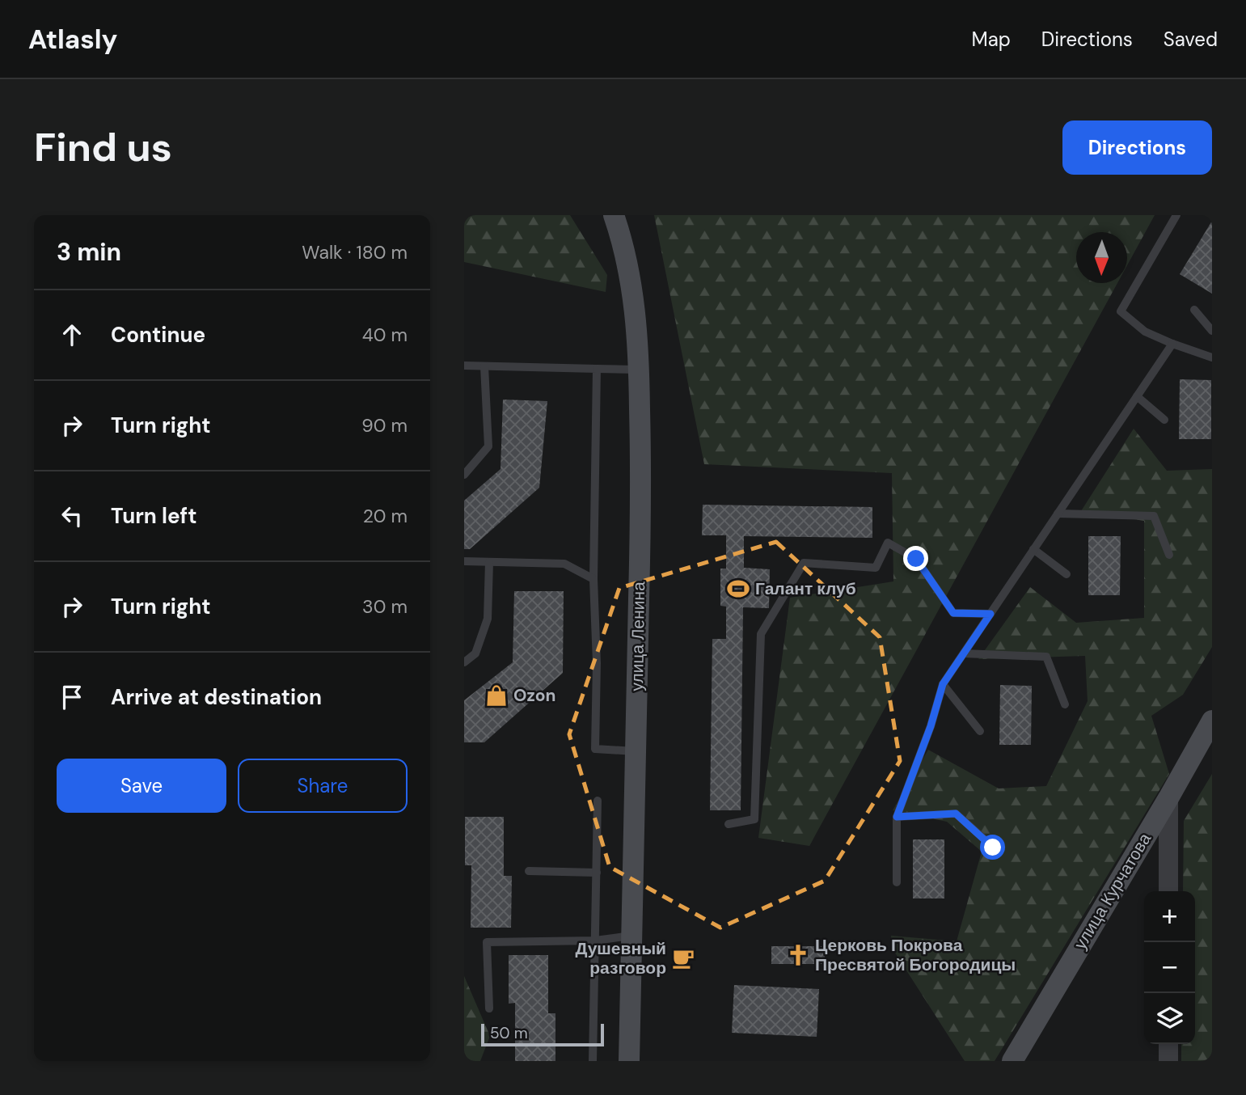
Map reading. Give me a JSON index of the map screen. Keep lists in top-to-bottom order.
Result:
{
  "streets": {
    "main road": ["улица Ленина", "улица Курчатова"]
  },
  "places": {
    "sports": ["Галант клуб"],
    "shop": ["Ozon"],
    "church": ["Церковь Покрова Пресвятой Богородицы"],
    "cafe": ["Душевный разговор"]
  },
  "scale_bar": "50 m",
  "north": "bottom",
  "page": {
    "header": "Atlasly",
    "nav": ["Map", "Directions", "Saved"],
    "buttons": [
      "Directions",
      ["Save", "Share"]
    ],
    "title": "Find us",
    "heading": ["3 min", "Walk · 180 m"],
    "list": [
      ["Continue", "40 m"],
      ["Turn right", "90 m"],
      ["Turn left", "20 m"],
      ["Turn right", "30 m"],
      "Arrive at destination"
    ],
    "map_buttons": ["+", "−"],
    "scale": "50 m"
  }
}
